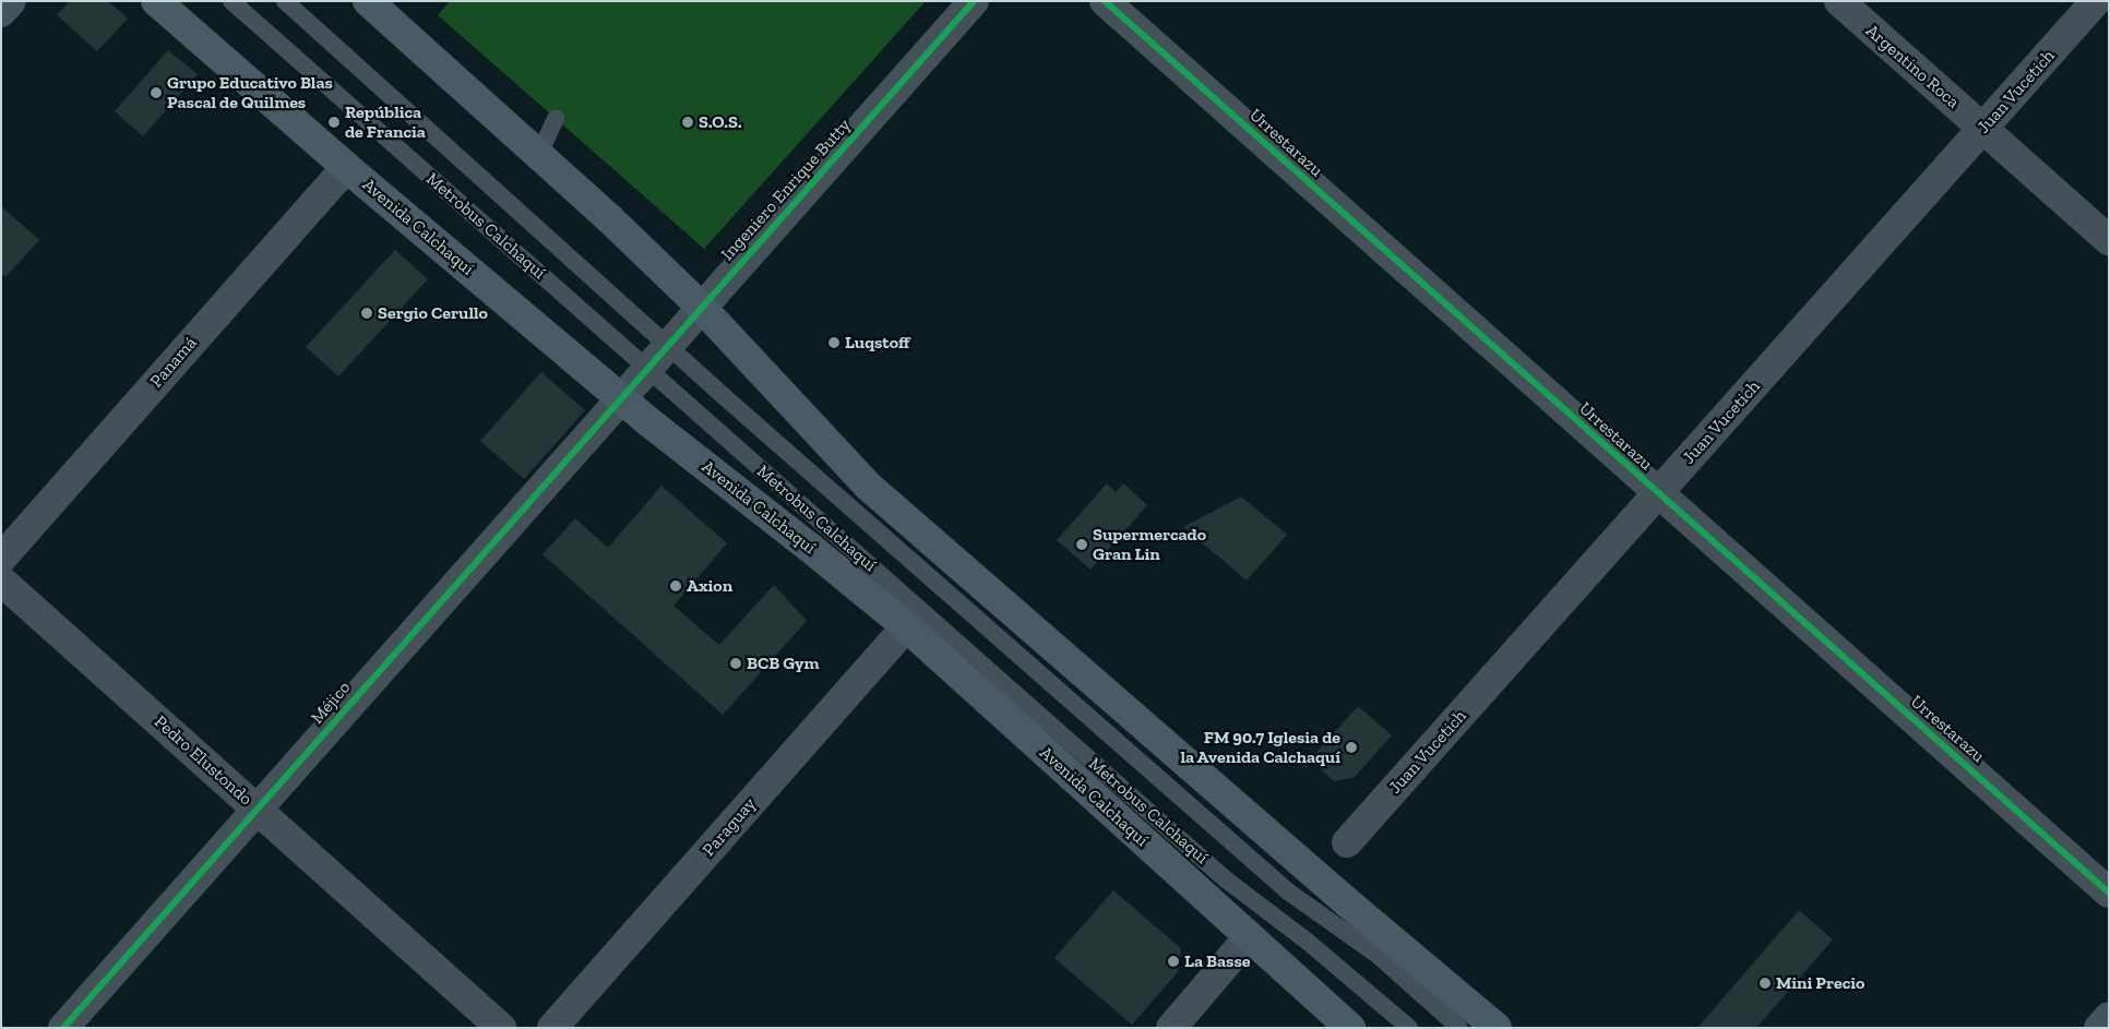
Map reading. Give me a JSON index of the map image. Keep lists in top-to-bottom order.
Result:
{
  "streets": {
    "main road": ["Avenida Calchaquí"],
    "street": [
      "Argentino Roca",
      "Juan Vucetich",
      "Urrestarazu",
      "Ingeniero Enrique Butty",
      "Panamá",
      "Méjico",
      "Pedro Elustondo",
      "Paraguay"
    ],
    "lane": ["Metrobus Calchaquí"]
  },
  "crossings": [
    ["Argentino Roca", "Juan Vucetich"],
    ["Juan Vucetich", "Urrestarazu"],
    ["Ingeniero Enrique Butty", "Metrobus Calchaquí"],
    ["Ingeniero Enrique Butty", "Avenida Calchaquí"],
    ["Ingeniero Enrique Butty", "Méjico"],
    ["Avenida Calchaquí", "Panamá"],
    ["Avenida Calchaquí", "Méjico"],
    ["Avenida Calchaquí", "Paraguay"],
    ["Méjico", "Pedro Elustondo"]
  ],
  "places": [
    "Grupo Educativo Blas Pascal de Quilmes",
    "República de Francia",
    "S.O.S.",
    "Sergio Cerullo",
    "Luqstoff",
    "Supermercado Gran Lin",
    "Axion",
    "BCB Gym",
    "FM 90.7 Iglesia de la Avenida Calchaquí",
    "La Basse",
    "Mini Precio"
  ]
}
